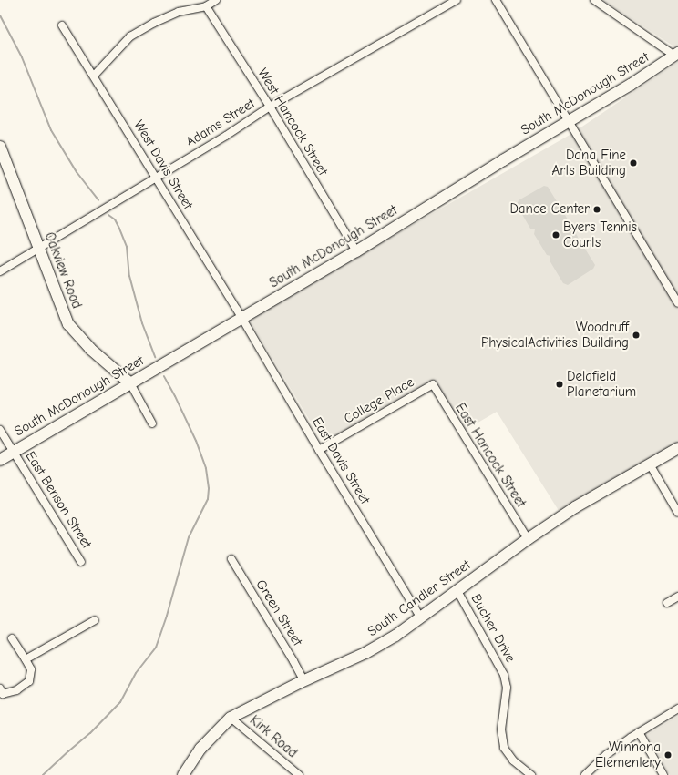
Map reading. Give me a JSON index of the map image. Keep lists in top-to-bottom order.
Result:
{
  "streets": {
    "street": [
      "South McDonough Street",
      "West Hancock Street",
      "Adams Street",
      "West Davis Street",
      "Oakview Road",
      "College Place",
      "East Hancock Street",
      "East Davis Street",
      "East Benson Street",
      "South Candler Street",
      "Green Street",
      "Bucher Drive",
      "Kirk Road"
    ]
  },
  "crossings": [
    ["South McDonough Street", "West Hancock Street"],
    ["South McDonough Street", "West Davis Street"],
    ["South McDonough Street", "Oakview Road"],
    ["South McDonough Street", "East Davis Street"],
    ["South McDonough Street", "East Benson Street"],
    ["West Hancock Street", "Adams Street"],
    ["Adams Street", "West Davis Street"],
    ["Adams Street", "Oakview Road"],
    ["West Davis Street", "East Davis Street"],
    ["College Place", "East Hancock Street"],
    ["College Place", "East Davis Street"],
    ["East Hancock Street", "South Candler Street"],
    ["East Davis Street", "South Candler Street"],
    ["South Candler Street", "Green Street"],
    ["South Candler Street", "Bucher Drive"],
    ["South Candler Street", "Kirk Road"]
  ],
  "places": [
    "Dana Fine Arts Building",
    "Dance Center",
    "Byers Tennis Courts",
    "Woodruff PhysicalActivities Building",
    "Delafield Planetarium",
    "Winnona Elementery"
  ]
}
